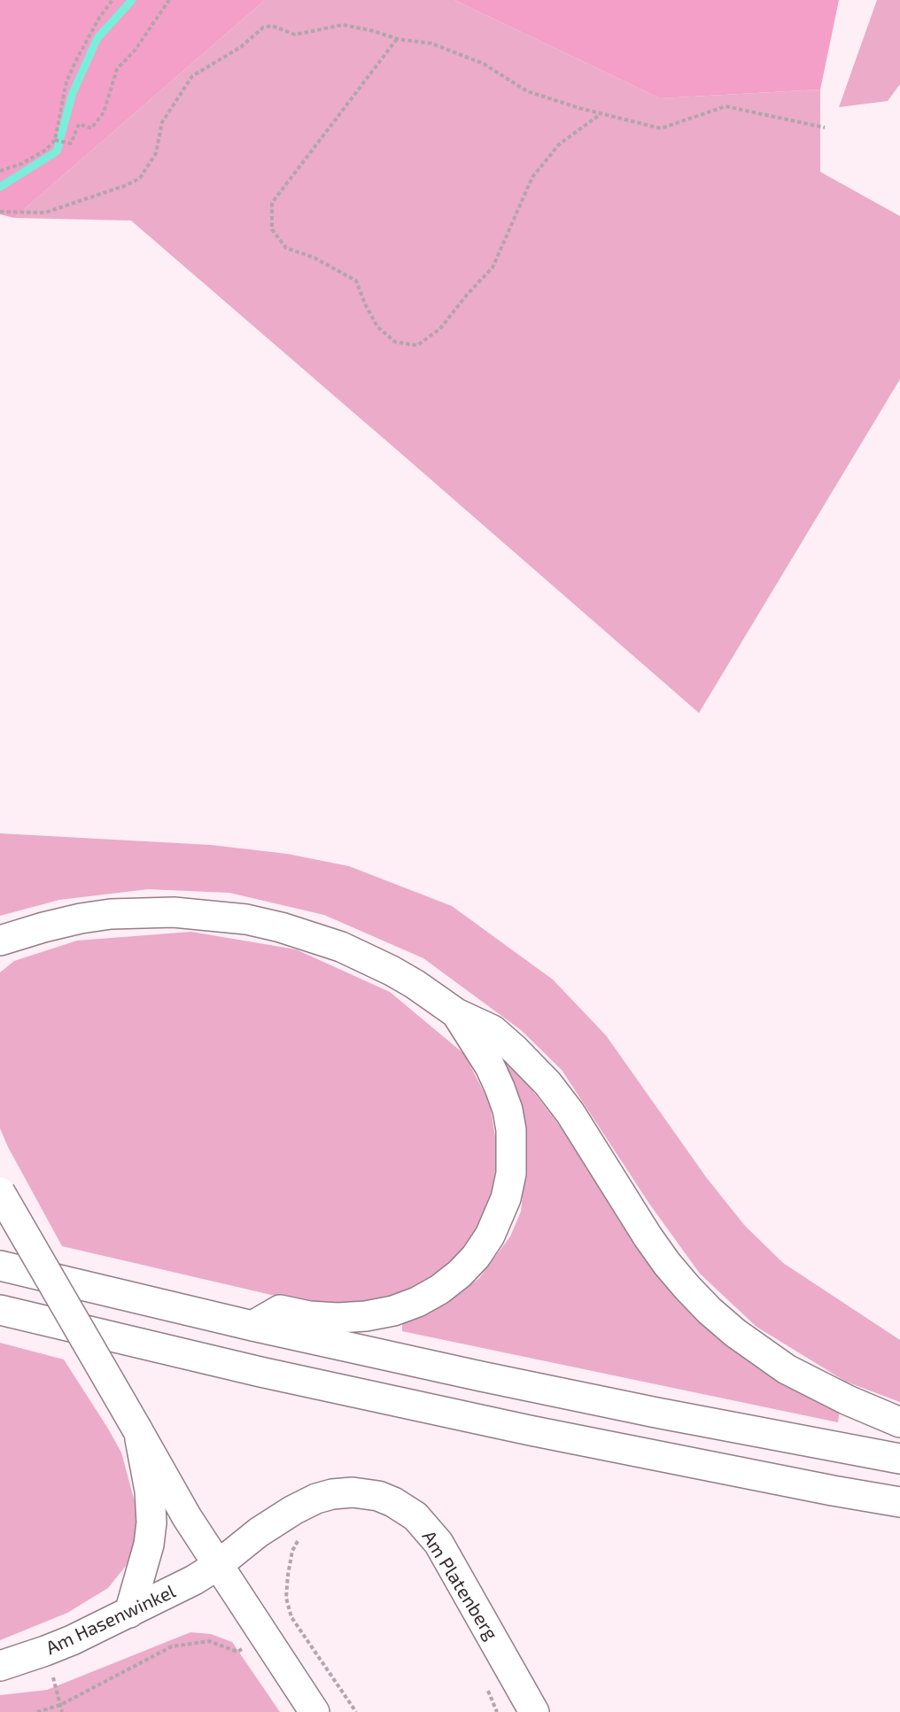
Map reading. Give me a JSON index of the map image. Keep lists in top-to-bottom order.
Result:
{
  "streets": {
    "main road": ["Am Platenberg", "Am Hasenwinkel"]
  },
  "crossings": [
    ["Am Platenberg", "Am Hasenwinkel"]
  ]
}
